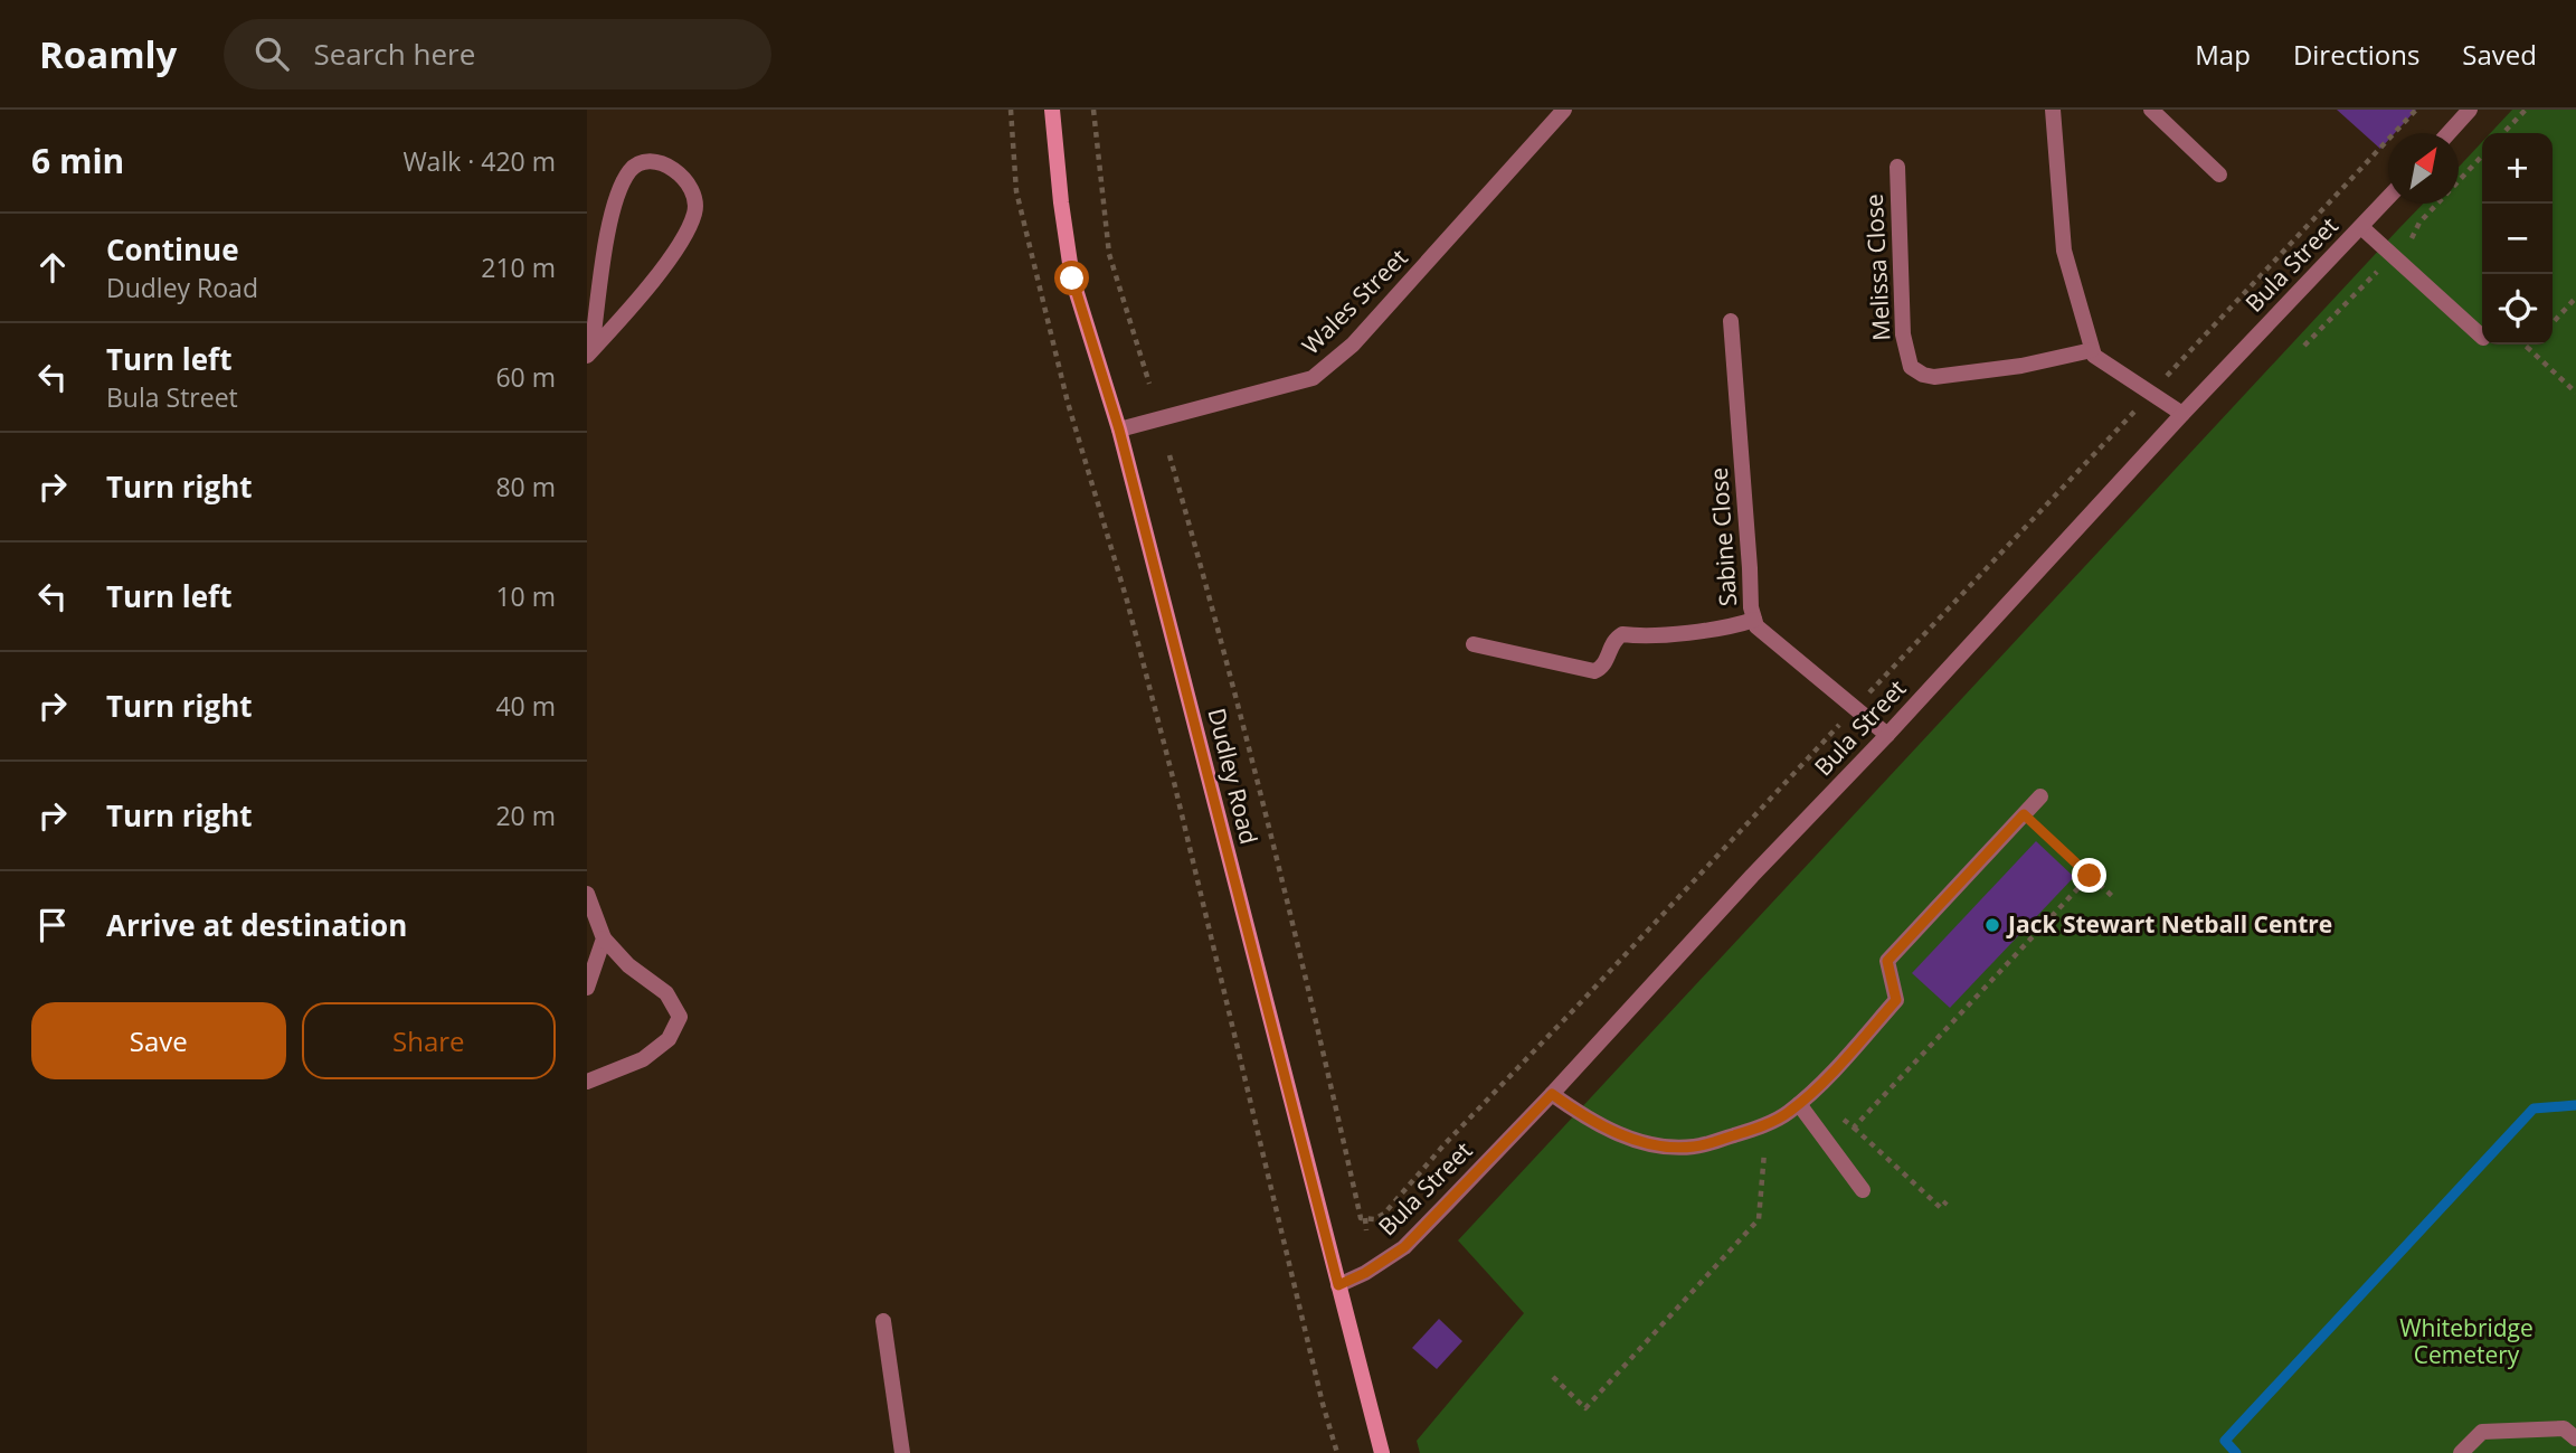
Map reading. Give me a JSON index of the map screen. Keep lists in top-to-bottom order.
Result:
{
  "streets": {
    "main road": ["Dudley Road"],
    "street": [
      "Bula Street",
      "Melissa Close",
      "Wales Street",
      "Sabine Close"
    ]
  },
  "crossings": [
    ["Bula Street", "Sabine Close"],
    ["Bula Street", "Dudley Road"],
    ["Wales Street", "Dudley Road"]
  ],
  "parks": ["Whitebridge Cemetery"],
  "places": ["Jack Stewart Netball Centre"],
  "north": "top right",
  "page": {
    "header": "Roamly",
    "search": "Search here",
    "nav": ["Map", "Directions", "Saved"],
    "heading": ["6 min", "Walk · 420 m"],
    "map_buttons": ["+", "−"],
    "list": [
      ["Continue", "Dudley Road", "210 m"],
      ["Turn left", "Bula Street", "60 m"],
      ["Turn right", "80 m"],
      ["Turn left", "10 m"],
      ["Turn right", "40 m"],
      ["Turn right", "20 m"],
      "Arrive at destination"
    ],
    "buttons": ["Save", "Share"]
  }
}
